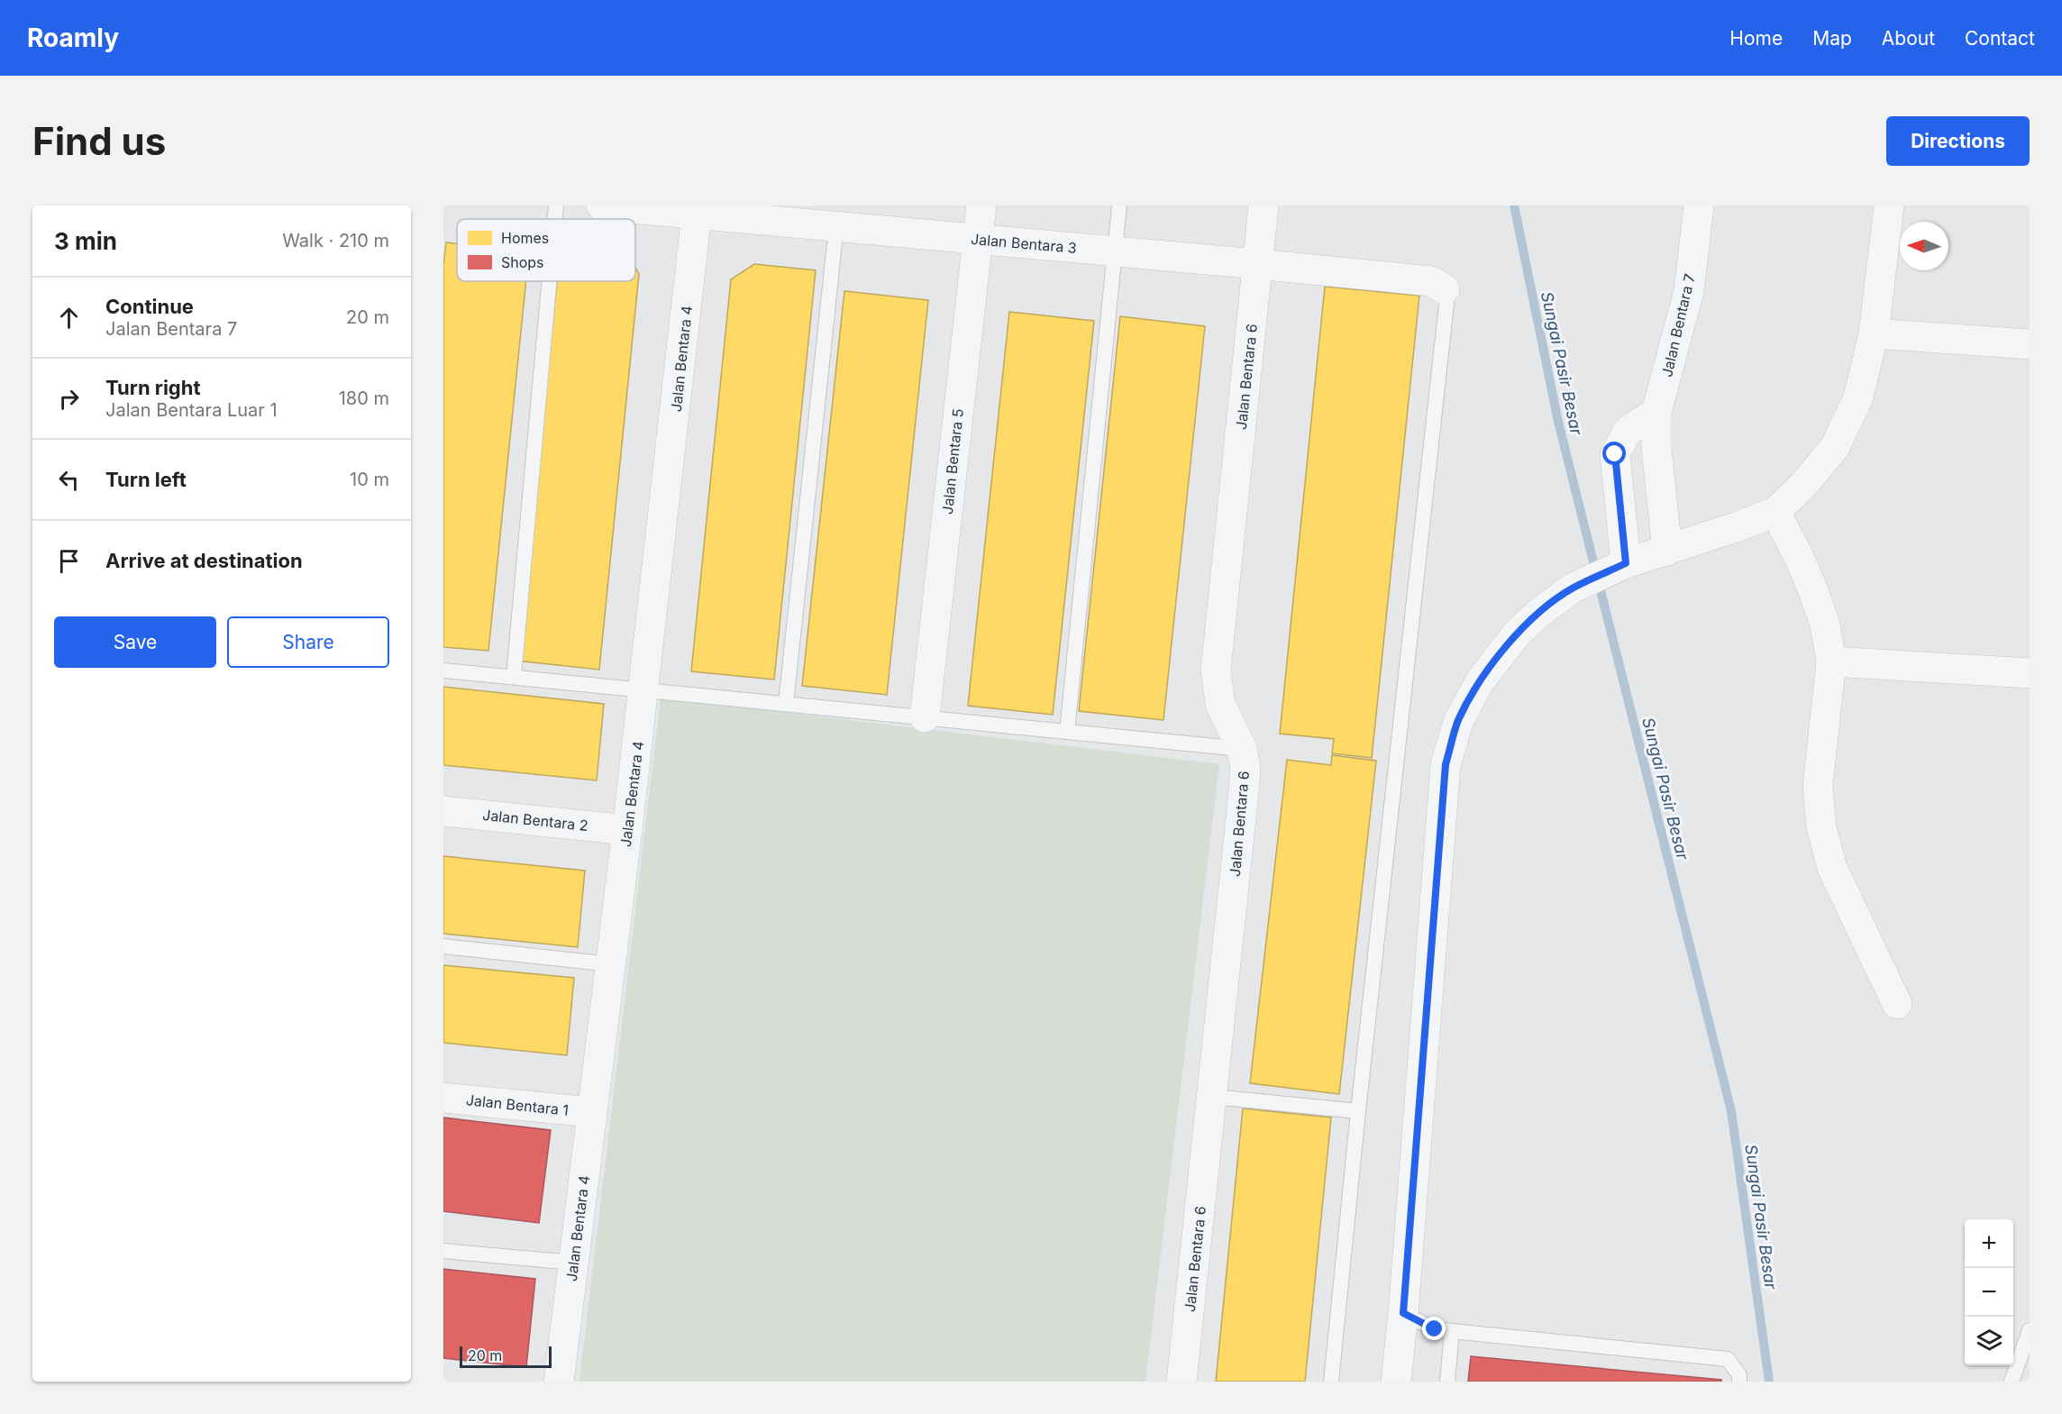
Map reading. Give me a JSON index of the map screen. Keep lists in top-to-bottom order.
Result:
{
  "streets": {
    "street": [
      "Jalan Bentara 3",
      "Jalan Bentara 7",
      "Jalan Bentara 4",
      "Jalan Bentara 6",
      "Jalan Bentara 5",
      "Jalan Bentara 2",
      "Jalan Bentara 1"
    ]
  },
  "crossings": [
    ["Jalan Bentara 3", "Jalan Bentara 4"],
    ["Jalan Bentara 3", "Jalan Bentara 6"],
    ["Jalan Bentara 3", "Jalan Bentara 5"],
    ["Jalan Bentara 4", "Jalan Bentara 2"],
    ["Jalan Bentara 4", "Jalan Bentara 1"]
  ],
  "water": ["Sungai Pasir Besar"],
  "legend": ["Homes", "Shops"],
  "scale_bar": "20 m",
  "north": "left",
  "page": {
    "header": "Roamly",
    "nav": [
      "Home",
      "Map",
      "About",
      "Contact"
    ],
    "buttons": [
      "Directions",
      ["Save", "Share"]
    ],
    "title": "Find us",
    "heading": ["3 min", "Walk · 210 m"],
    "list": [
      ["Continue", "Jalan Bentara 7", "20 m"],
      ["Turn right", "Jalan Bentara Luar 1", "180 m"],
      ["Turn left", "10 m"],
      "Arrive at destination"
    ],
    "map_buttons": ["+", "−"],
    "scale": "20 m"
  }
}
